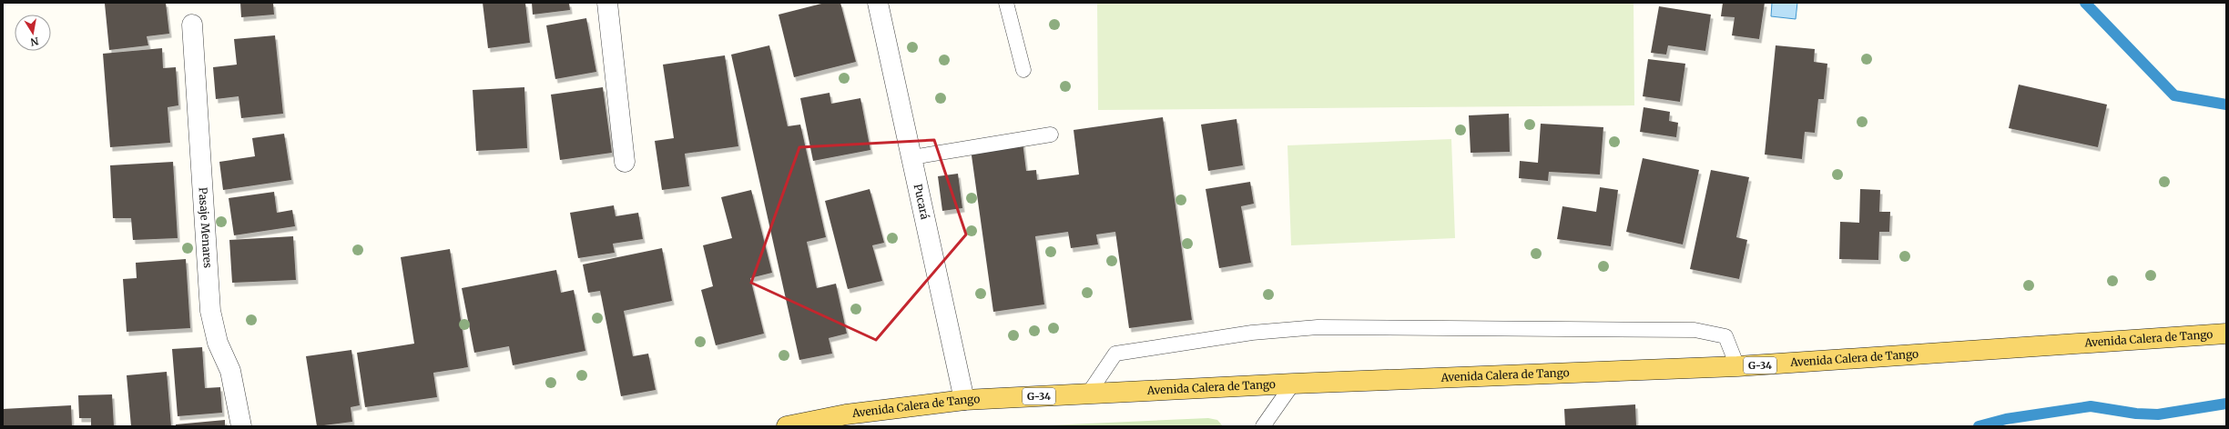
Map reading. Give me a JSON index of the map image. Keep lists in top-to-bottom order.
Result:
{
  "streets": {
    "main road": ["Avenida Calera de Tango", "G-34"],
    "street": ["Pucará", "Pasaje Menares"]
  },
  "crossings": [
    ["Pucará", "Avenida Calera de Tango"]
  ],
  "north": "bottom"
}
